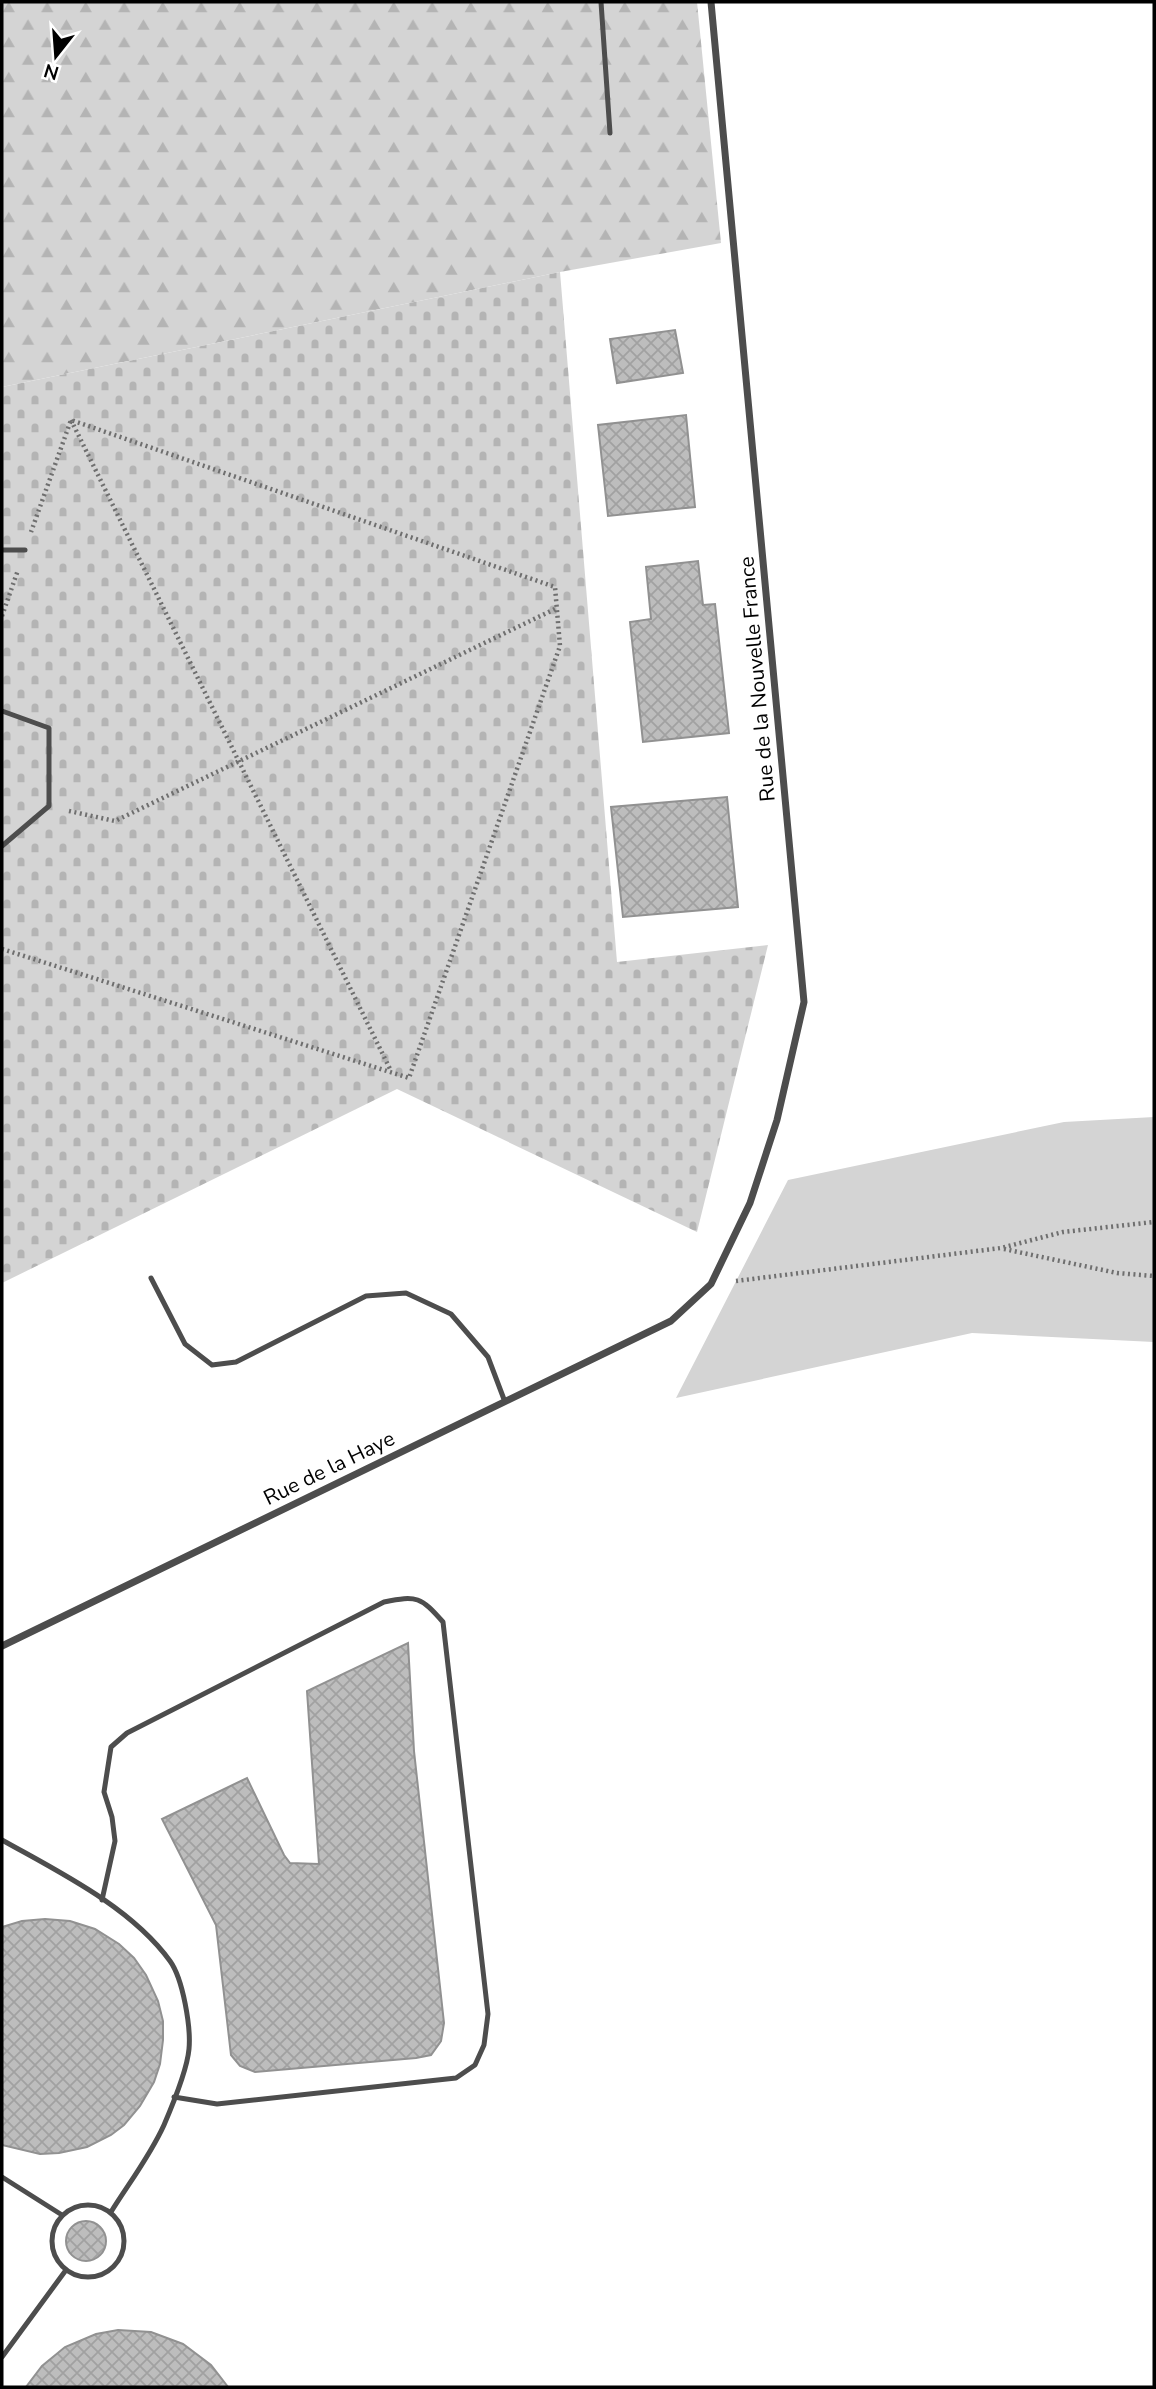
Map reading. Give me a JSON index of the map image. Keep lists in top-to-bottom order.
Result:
{
  "streets": {
    "street": ["Rue de la Nouvelle France", "Rue de la Haye"]
  },
  "crossings": [
    ["Rue de la Nouvelle France", "Rue de la Haye"]
  ],
  "north": "bottom"
}
